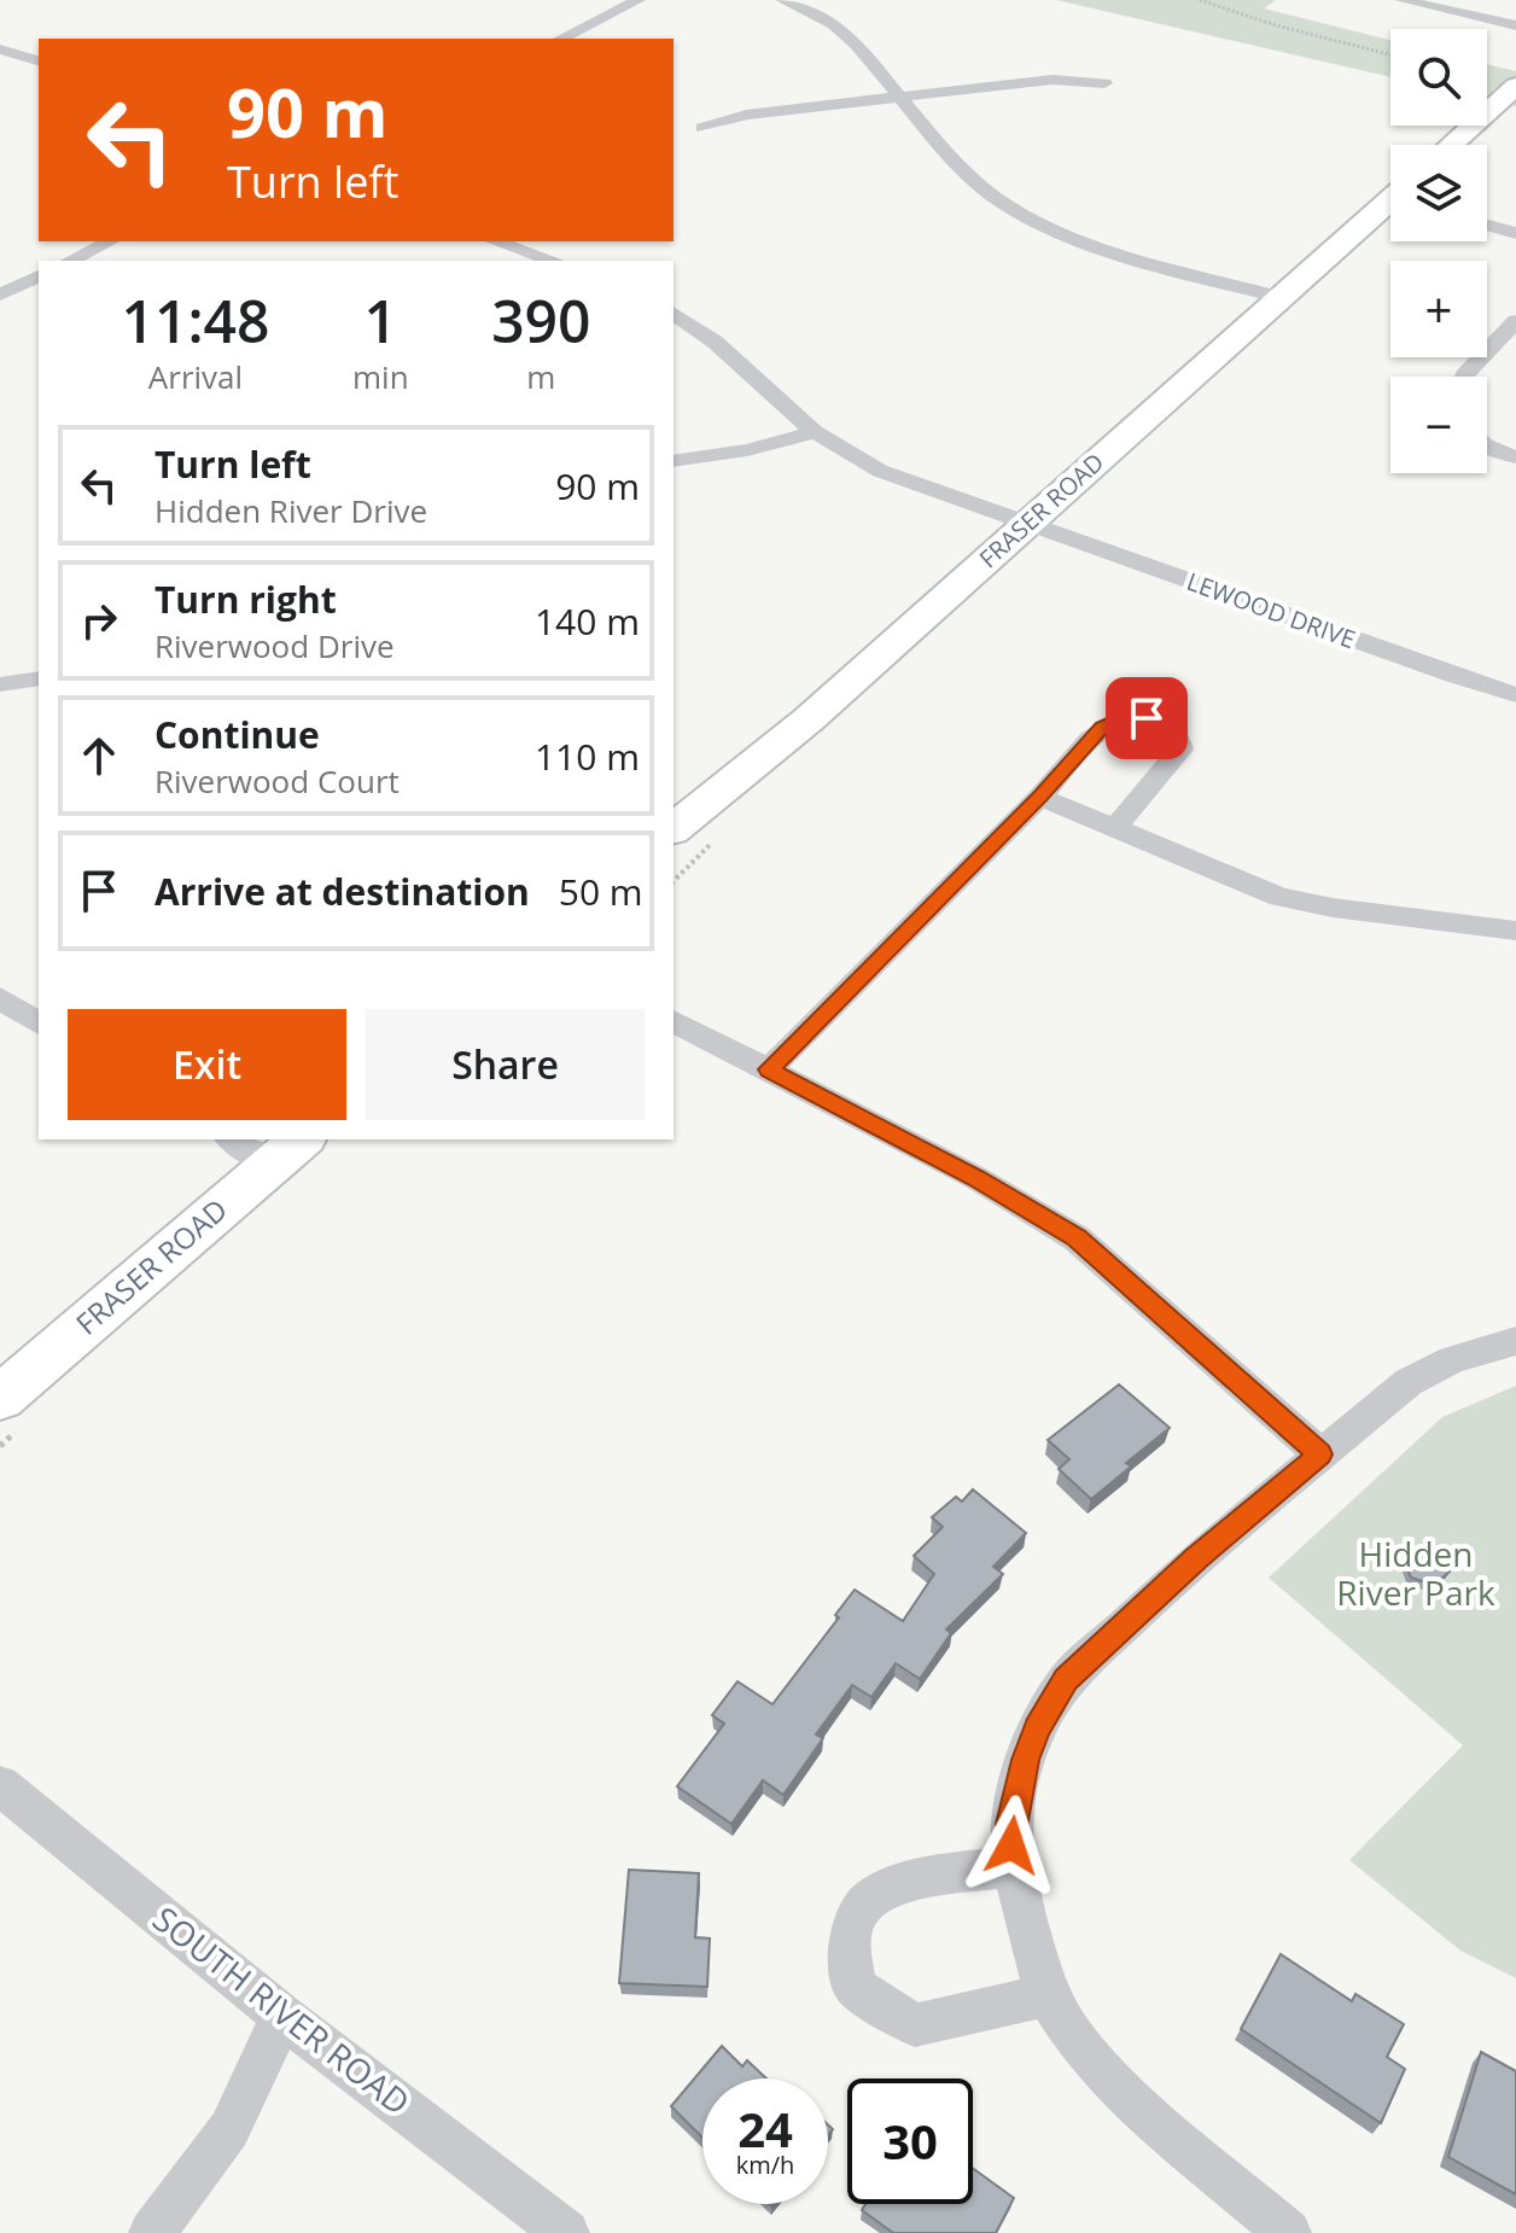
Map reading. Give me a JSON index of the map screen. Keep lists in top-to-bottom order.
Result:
{
  "streets": {
    "street": ["FRASER ROAD", "LEWOOD DRIVE", "SOUTH RIVER ROAD"]
  },
  "crossings": [
    ["FRASER ROAD", "LEWOOD DRIVE"]
  ],
  "parks": ["Hidden River Park"],
  "page": {
    "map_buttons": ["+", "−"],
    "turn": ["90 m", "Turn left"],
    "eta": [
      "11:48",
      "Arrival",
      "1",
      "min",
      "390",
      "m"
    ],
    "list": [
      {
        "name": "Turn left",
        "note": "Hidden River Drive",
        "value": "90 m"
      },
      {
        "name": "Turn right",
        "note": "Riverwood Drive",
        "value": "140 m"
      },
      {
        "name": "Continue",
        "note": "Riverwood Court",
        "value": "110 m"
      },
      {
        "name": "Arrive at destination",
        "value": "50 m"
      }
    ],
    "buttons": ["Exit", "Share"],
    "speed": "24 km/h",
    "limit": "30"
  }
}
